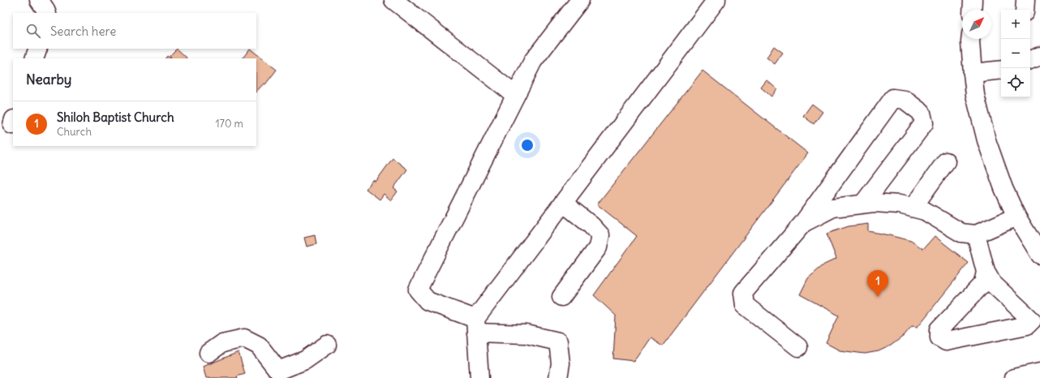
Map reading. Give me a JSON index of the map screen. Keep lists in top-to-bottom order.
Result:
{
  "north": "top right",
  "page": {
    "map_buttons": ["+", "−"],
    "search": "Search here",
    "heading": "Nearby",
    "list": [
      {
        "mark": "1",
        "name": "Shiloh Baptist Church",
        "note": "Church",
        "value": "170 m"
      }
    ],
    "pins": "1"
  }
}
